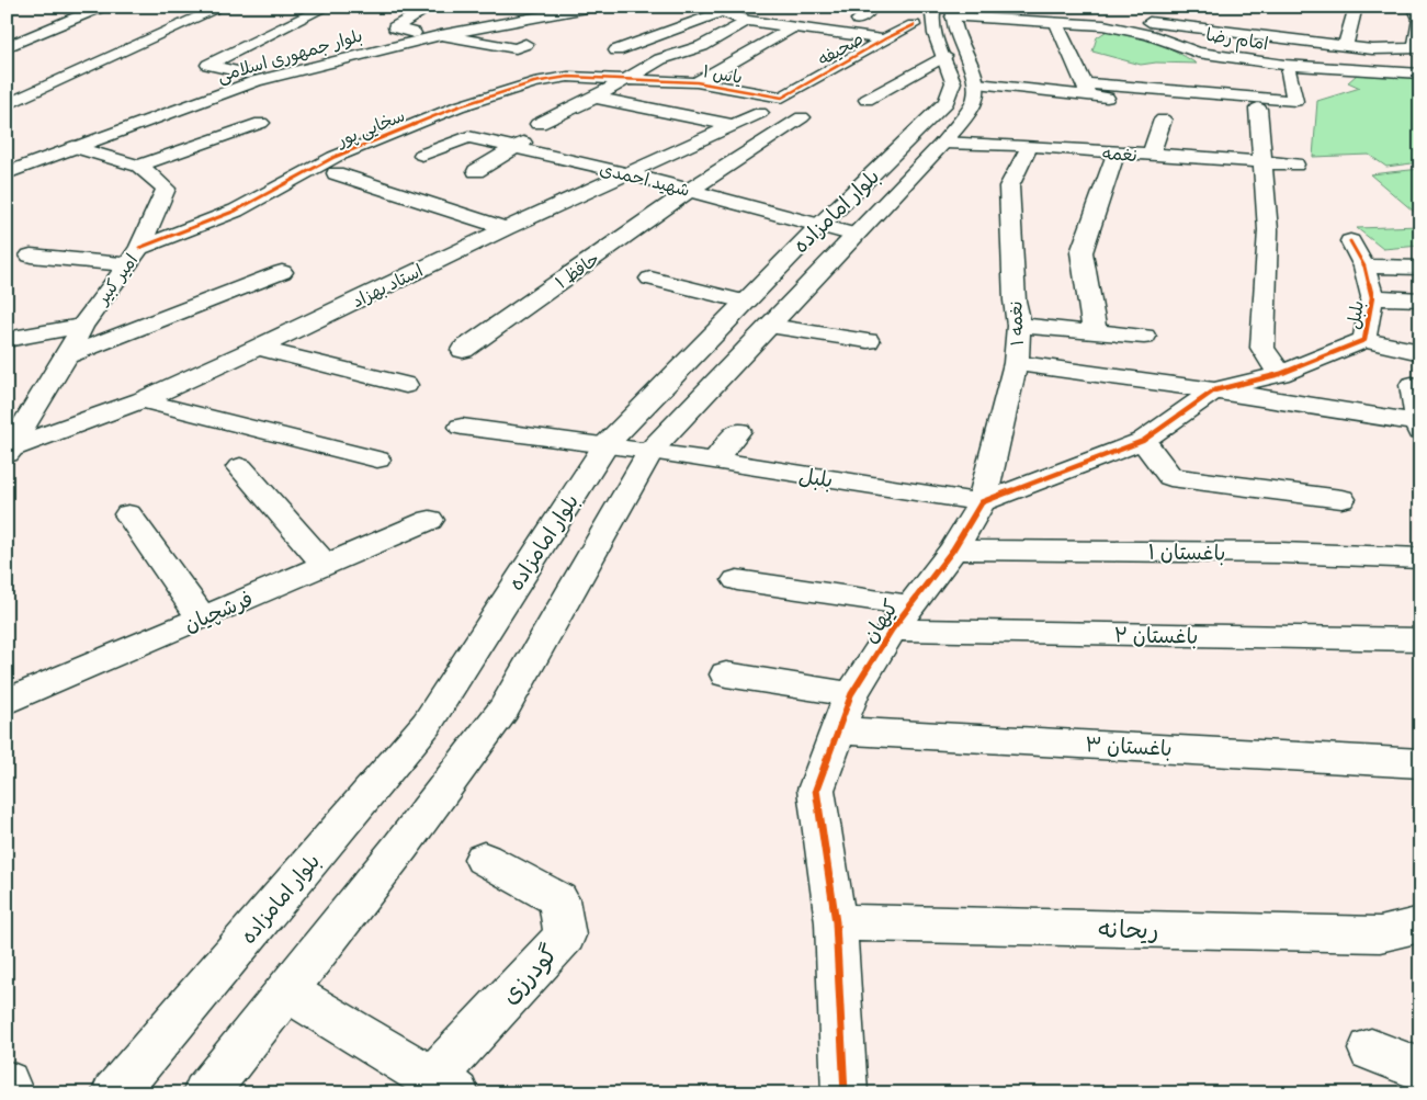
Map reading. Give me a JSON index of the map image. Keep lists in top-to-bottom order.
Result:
{
  "streets": {
    "street": [
      "امام رضا",
      "صحیفه",
      "بلوار جمهوری اسلامی",
      "یاس ۱",
      "سخایی پور",
      "نغمه",
      "شهید احمدی",
      "بلوار امامزاده",
      "حافظ ۱",
      "امیر کبیر",
      "استاد بهزاد",
      "بلبل",
      "نغمه ۱",
      "باغستان ۱",
      "فرشچیان",
      "کیهان",
      "باغستان ۲",
      "باغستان ۳",
      "ریحانه",
      "گودرزی"
    ]
  },
  "crossings": [
    ["امام رضا", "صحیفه"],
    ["امام رضا", "بلوار امامزاده"],
    ["صحیفه", "یاس ۱"],
    ["صحیفه", "بلوار امامزاده"],
    ["بلوار جمهوری اسلامی", "امیر کبیر"],
    ["یاس ۱", "سخایی پور"],
    ["سخایی پور", "امیر کبیر"],
    ["نغمه", "بلوار امامزاده"],
    ["نغمه", "نغمه ۱"],
    ["شهید احمدی", "بلوار امامزاده"],
    ["شهید احمدی", "حافظ ۱"],
    ["شهید احمدی", "استاد بهزاد"],
    ["بلوار امامزاده", "بلبل"],
    ["امیر کبیر", "استاد بهزاد"],
    ["بلبل", "نغمه ۱"],
    ["بلبل", "کیهان"],
    ["نغمه ۱", "کیهان"],
    ["باغستان ۱", "کیهان"],
    ["کیهان", "باغستان ۲"],
    ["کیهان", "باغستان ۳"],
    ["کیهان", "ریحانه"]
  ]
}
